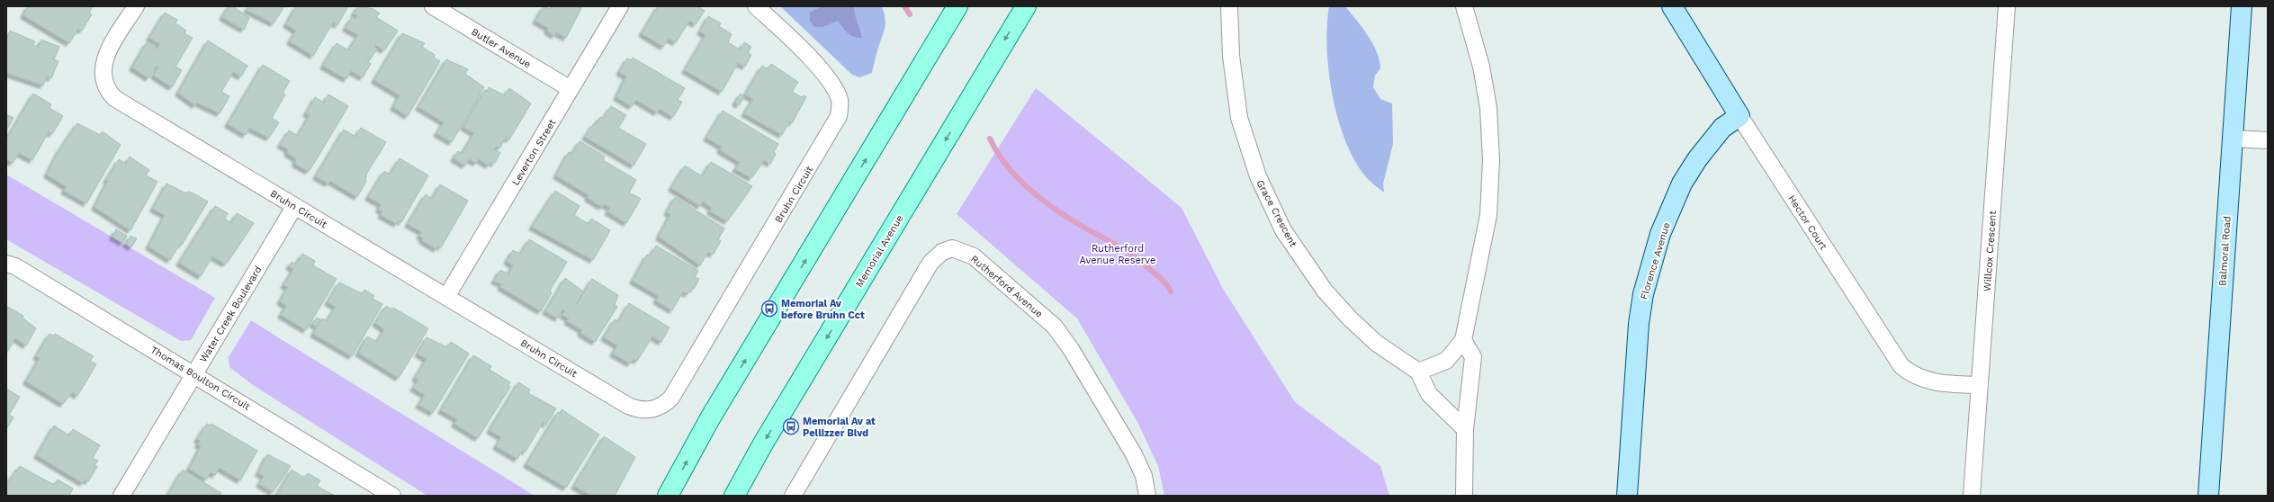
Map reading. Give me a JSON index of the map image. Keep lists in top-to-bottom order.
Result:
{
  "streets": {
    "main road": ["Memorial Avenue"],
    "street": [
      "Butler Avenue",
      "Leverton Street",
      "Bruhn Circuit",
      "Grace Crescent",
      "Hector Court",
      "Willcox Crescent",
      "Balmoral Road",
      "Florence Avenue",
      "Rutherford Avenue",
      "Water Creek Boulevard",
      "Thomas Boulton Circuit"
    ]
  },
  "crossings": [
    ["Butler Avenue", "Leverton Street"],
    ["Leverton Street", "Bruhn Circuit"],
    ["Bruhn Circuit", "Water Creek Boulevard"],
    ["Hector Court", "Willcox Crescent"],
    ["Hector Court", "Florence Avenue"],
    ["Water Creek Boulevard", "Thomas Boulton Circuit"]
  ],
  "parks": ["Rutherford Avenue Reserve"],
  "places": {
    "bus stop": ["Memorial Av before Bruhn Cct", "Memorial Av at Pellizzer Blvd"]
  }
}
